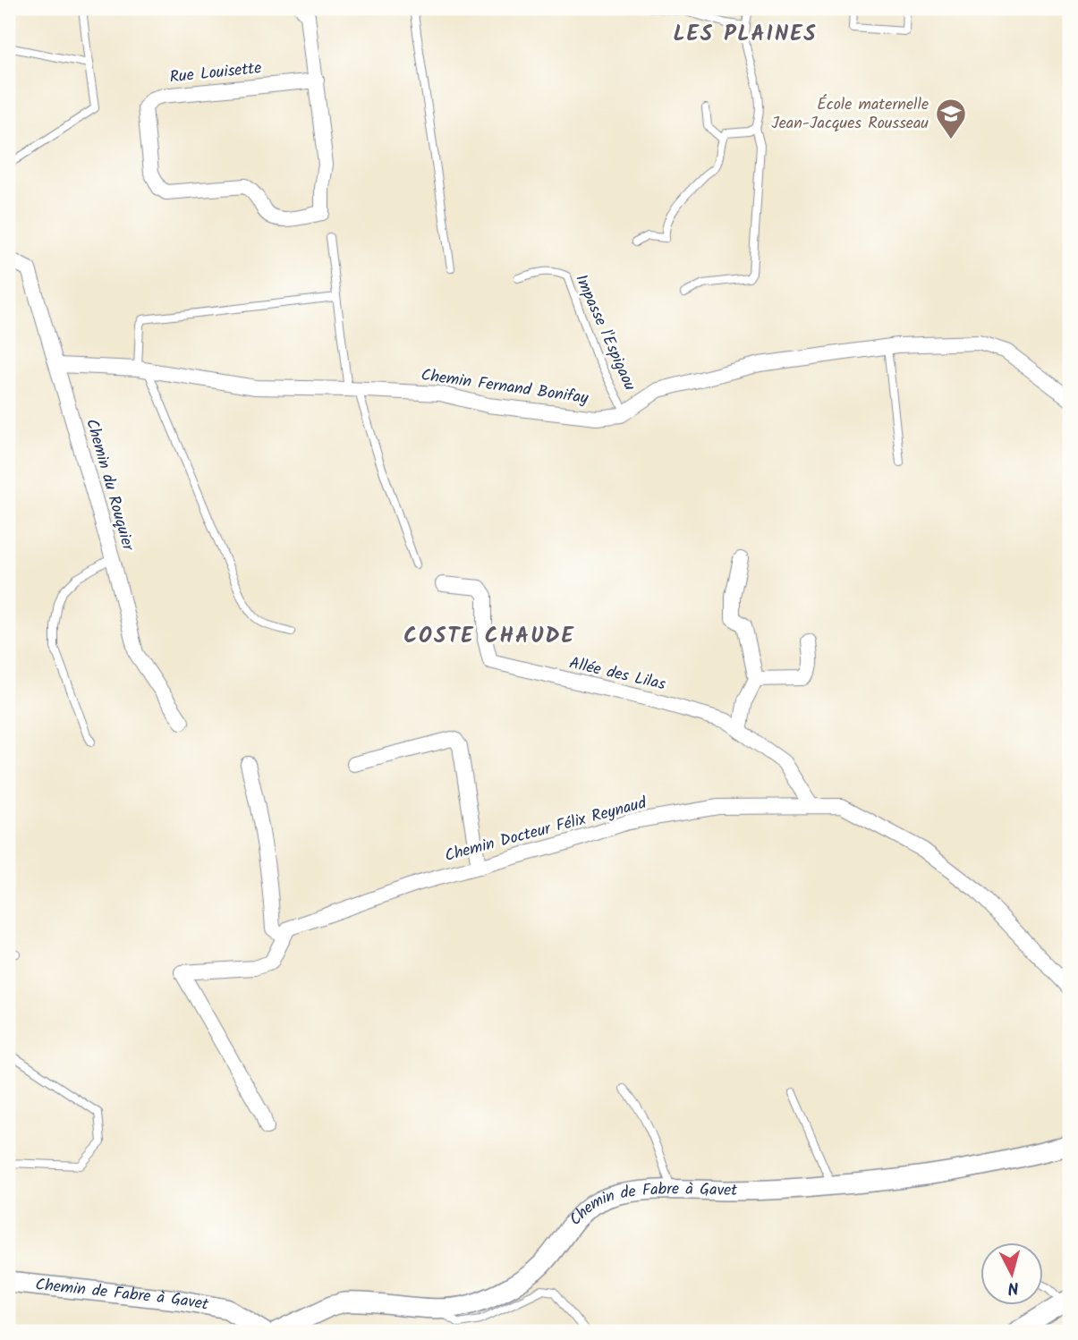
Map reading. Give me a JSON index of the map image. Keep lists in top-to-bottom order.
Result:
{
  "streets": {
    "street": [
      "Rue Louisette",
      "Chemin Fernand Bonifay",
      "Chemin du Rouquier",
      "Allée des Lilas",
      "Chemin Docteur Félix Reynaud",
      "Chemin de Fabre à Gavet"
    ],
    "lane": ["Impasse l'Espigaou"]
  },
  "crossings": [
    ["Impasse l'Espigaou", "Chemin Fernand Bonifay"],
    ["Chemin Fernand Bonifay", "Chemin du Rouquier"],
    ["Allée des Lilas", "Chemin Docteur Félix Reynaud"]
  ],
  "districts": ["LES PLAINES", "COSTE CHAUDE"],
  "places": {
    "school or university": ["École maternelle Jean-Jacques Rousseau"]
  },
  "north": "bottom"
}
